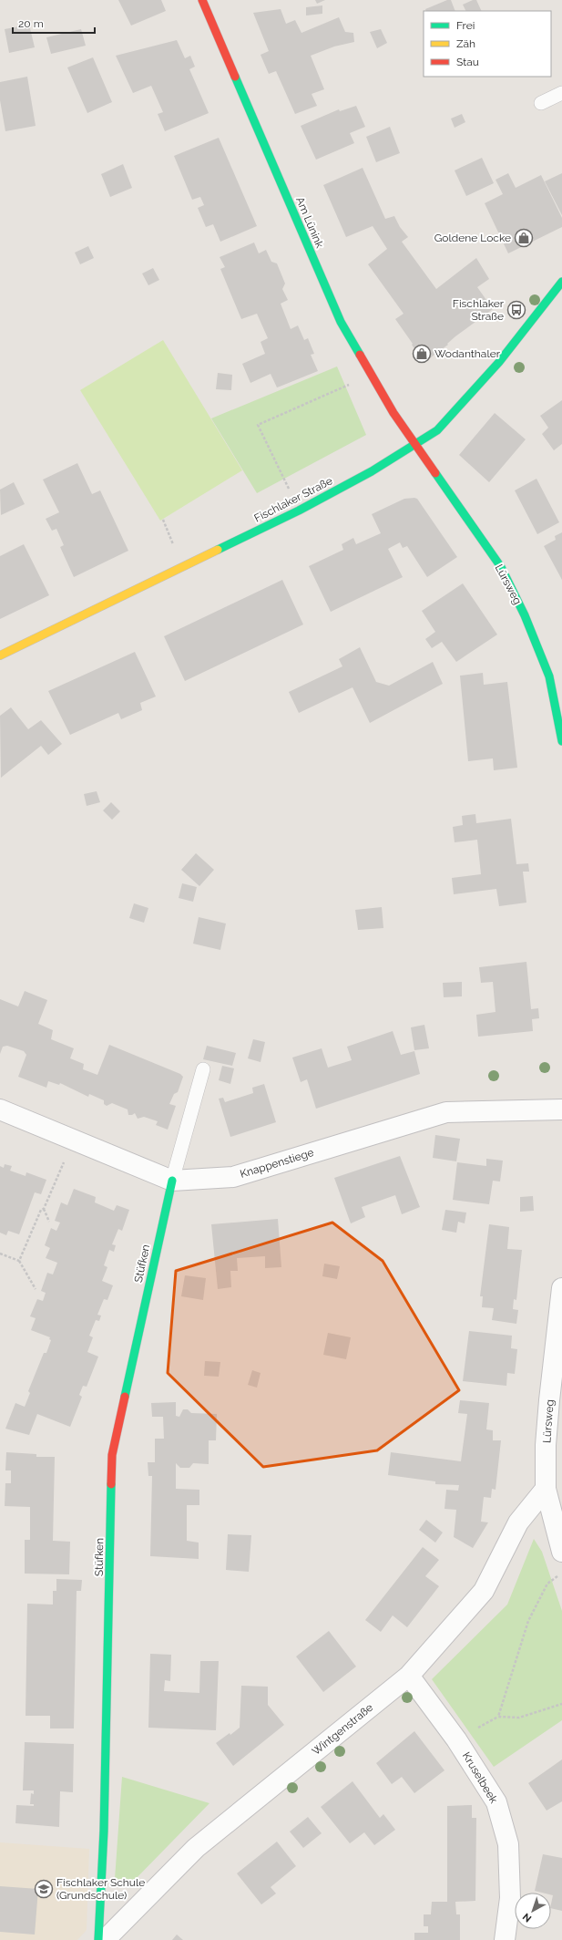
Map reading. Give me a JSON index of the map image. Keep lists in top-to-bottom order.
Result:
{
  "streets": {
    "street": [
      "Am Lünink",
      "Fischlaker Straße",
      "Lürsweg",
      "Knappenstiege",
      "Stüfken",
      "Wintgenstraße",
      "Kruselbeek"
    ]
  },
  "crossings": [
    ["Am Lünink", "Fischlaker Straße"],
    ["Am Lünink", "Lürsweg"],
    ["Fischlaker Straße", "Lürsweg"],
    ["Lürsweg", "Wintgenstraße"],
    ["Knappenstiege", "Stüfken"],
    ["Wintgenstraße", "Kruselbeek"]
  ],
  "places": {
    "shop": ["Goldene Locke", "Wodanthaler"],
    "bus stop": ["Fischlaker Straße"],
    "school or university": ["Fischlaker Schule (Grundschule)"]
  },
  "legend": ["Frei", "Zäh", "Stau"],
  "scale_bar": "20 m",
  "north": "bottom left"
}
